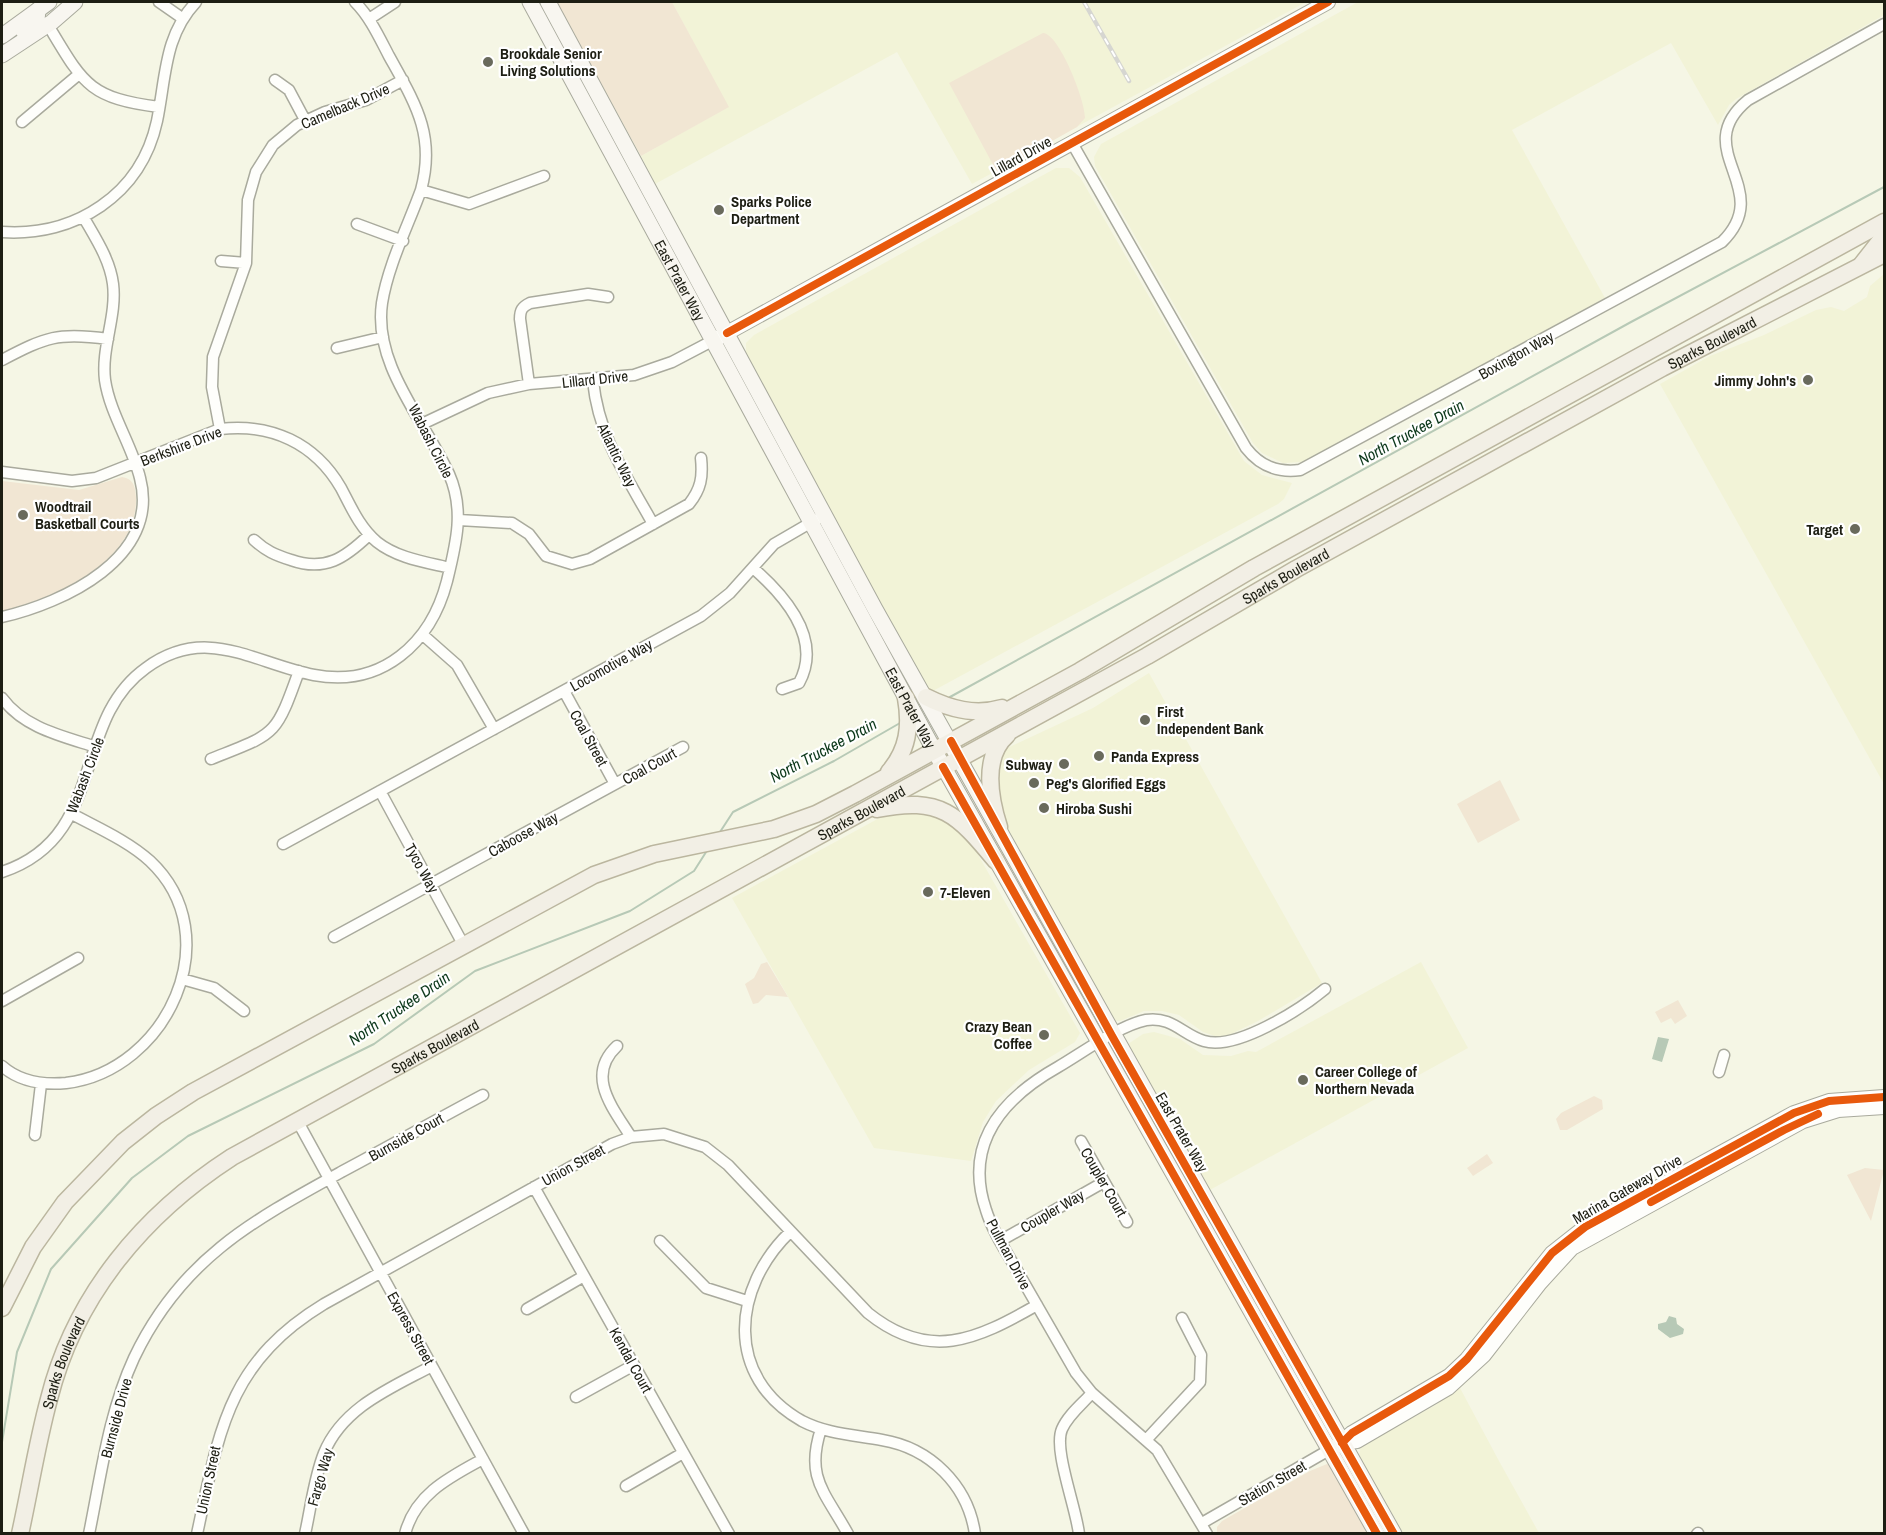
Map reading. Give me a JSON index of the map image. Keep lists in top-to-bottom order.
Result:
{
  "streets": {
    "main road": ["East Prater Way", "Sparks Boulevard"],
    "street": [
      "Camelback Drive",
      "Lillard Drive",
      "Boxington Way",
      "Wabash Circle",
      "Berkshire Drive",
      "Atlantic Way",
      "Locomotive Way",
      "Coal Street",
      "Coal Court",
      "Caboose Way",
      "Tyco Way",
      "Burnside Court",
      "Union Street",
      "Coupler Court",
      "Marina Gateway Drive",
      "Coupler Way",
      "Pullman Drive",
      "Express Street",
      "Kendal Court",
      "Burnside Drive",
      "Fargo Way",
      "Station Street"
    ]
  },
  "crossings": [
    ["Camelback Drive", "Wabash Circle"],
    ["Camelback Drive", "Berkshire Drive"],
    ["Lillard Drive", "East Prater Way"],
    ["Lillard Drive", "Boxington Way"],
    ["Lillard Drive", "Wabash Circle"],
    ["Lillard Drive", "Atlantic Way"],
    ["East Prater Way", "Sparks Boulevard"],
    ["East Prater Way", "Locomotive Way"],
    ["East Prater Way", "Marina Gateway Drive"],
    ["East Prater Way", "Pullman Drive"],
    ["East Prater Way", "Station Street"],
    ["Sparks Boulevard", "Tyco Way"],
    ["Sparks Boulevard", "Express Street"],
    ["Wabash Circle", "Berkshire Drive"],
    ["Locomotive Way", "Coal Street"],
    ["Locomotive Way", "Tyco Way"],
    ["Coal Street", "Coal Court"],
    ["Coal Street", "Caboose Way"],
    ["Coal Court", "Caboose Way"],
    ["Caboose Way", "Tyco Way"],
    ["Burnside Court", "Express Street"],
    ["Burnside Court", "Burnside Drive"],
    ["Union Street", "Pullman Drive"],
    ["Union Street", "Express Street"],
    ["Union Street", "Kendal Court"],
    ["Coupler Court", "Coupler Way"],
    ["Marina Gateway Drive", "Station Street"],
    ["Coupler Way", "Pullman Drive"],
    ["Pullman Drive", "Station Street"],
    ["Express Street", "Burnside Drive"],
    ["Express Street", "Fargo Way"]
  ],
  "water": ["North Truckee Drain"],
  "places": [
    "Brookdale Senior Living Solutions",
    "Sparks Police Department",
    "Jimmy John's",
    "Woodtrail Basketball Courts",
    "Target",
    "First Independent Bank",
    "Panda Express",
    "Subway",
    "Peg's Glorified Eggs",
    "Hiroba Sushi",
    "7-Eleven",
    "Crazy Bean Coffee",
    "Career College of Northern Nevada"
  ]
}
